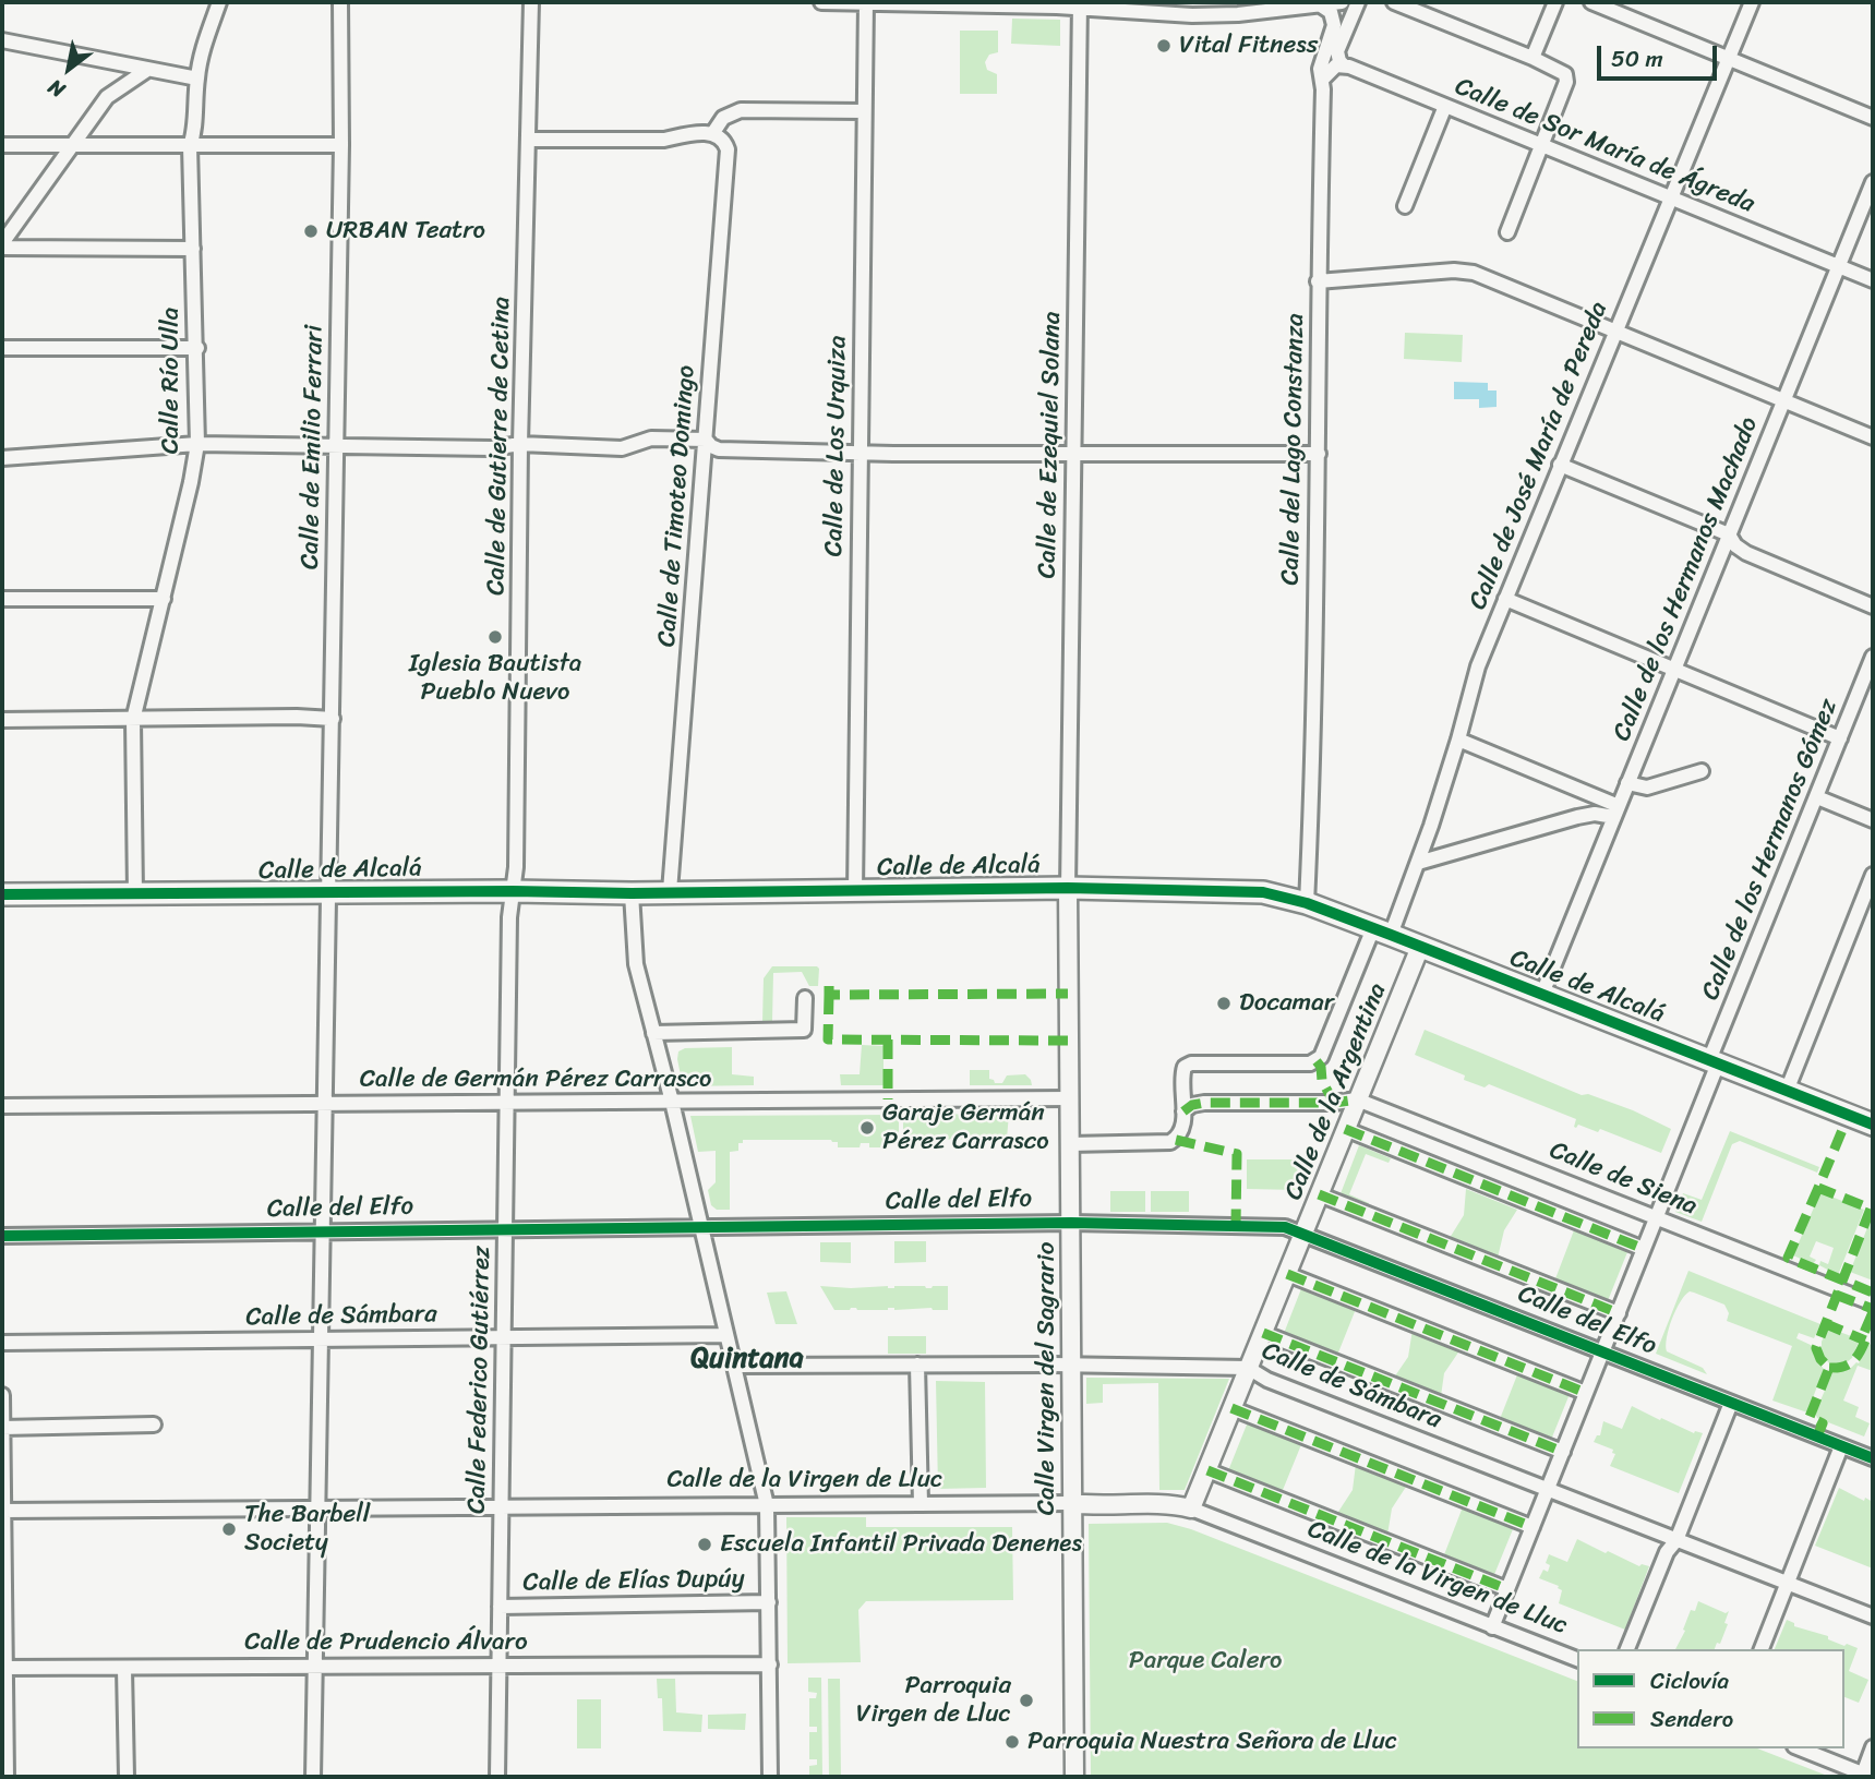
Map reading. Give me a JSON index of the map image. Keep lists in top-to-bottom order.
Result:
{
  "streets": {
    "main road": ["Calle de Alcalá"],
    "street": [
      "Calle de Sor María de Ágreda",
      "Calle Río Ulla",
      "Calle de Ezequiel Solana",
      "Calle de Gutierre de Cetina",
      "Calle de Los Urquiza",
      "Calle de Emilio Ferrari",
      "Calle del Lago Constanza",
      "Calle de José María de Pereda",
      "Calle de Timoteo Domingo",
      "Calle de los Hermanos Machado",
      "Calle de los Hermanos Gómez",
      "Calle de Germán Pérez Carrasco",
      "Calle de la Argentina",
      "Calle de Siena",
      "Calle del Elfo",
      "Calle de Sámbara",
      "Calle Virgen del Sagrario",
      "Calle Federico Gutiérrez",
      "Calle de la Virgen de Lluc",
      "Calle de Elías Dupúy",
      "Calle de Prudencio Álvaro"
    ]
  },
  "crossings": [
    ["Calle de Sor María de Ágreda", "Calle de José María de Pereda"],
    ["Calle de Sor María de Ágreda", "Calle de los Hermanos Machado"],
    ["Calle Río Ulla", "Calle de Alcalá"],
    ["Calle de Ezequiel Solana", "Calle de Alcalá"],
    ["Calle de Ezequiel Solana", "Calle Virgen del Sagrario"],
    ["Calle de Gutierre de Cetina", "Calle de Alcalá"],
    ["Calle de Gutierre de Cetina", "Calle Federico Gutiérrez"],
    ["Calle de Los Urquiza", "Calle de Alcalá"],
    ["Calle de Emilio Ferrari", "Calle de Alcalá"],
    ["Calle de Emilio Ferrari", "Calle de Germán Pérez Carrasco"],
    ["Calle de Emilio Ferrari", "Calle del Elfo"],
    ["Calle de Emilio Ferrari", "Calle de Sámbara"],
    ["Calle de Emilio Ferrari", "Calle de la Virgen de Lluc"],
    ["Calle de Emilio Ferrari", "Calle de Prudencio Álvaro"],
    ["Calle del Lago Constanza", "Calle de Alcalá"],
    ["Calle de José María de Pereda", "Calle de Alcalá"],
    ["Calle de José María de Pereda", "Calle de la Argentina"],
    ["Calle de Timoteo Domingo", "Calle de Alcalá"],
    ["Calle de los Hermanos Machado", "Calle de Alcalá"],
    ["Calle de los Hermanos Gómez", "Calle de Alcalá"],
    ["Calle de los Hermanos Gómez", "Calle de Siena"],
    ["Calle de los Hermanos Gómez", "Calle del Elfo"],
    ["Calle de los Hermanos Gómez", "Calle de Sámbara"],
    ["Calle de los Hermanos Gómez", "Calle de la Virgen de Lluc"],
    ["Calle de Alcalá", "Calle de la Argentina"],
    ["Calle de Alcalá", "Calle Virgen del Sagrario"],
    ["Calle de Alcalá", "Calle Federico Gutiérrez"],
    ["Calle de Germán Pérez Carrasco", "Calle Virgen del Sagrario"],
    ["Calle de Germán Pérez Carrasco", "Calle Federico Gutiérrez"],
    ["Calle de la Argentina", "Calle de Siena"],
    ["Calle de la Argentina", "Calle del Elfo"],
    ["Calle de la Argentina", "Calle de Sámbara"],
    ["Calle de la Argentina", "Calle Virgen del Sagrario"],
    ["Calle de la Argentina", "Calle de la Virgen de Lluc"],
    ["Calle del Elfo", "Calle Virgen del Sagrario"],
    ["Calle del Elfo", "Calle Federico Gutiérrez"],
    ["Calle de Sámbara", "Calle Virgen del Sagrario"],
    ["Calle de Sámbara", "Calle Federico Gutiérrez"],
    ["Calle Virgen del Sagrario", "Calle de la Virgen de Lluc"],
    ["Calle Federico Gutiérrez", "Calle de la Virgen de Lluc"],
    ["Calle Federico Gutiérrez", "Calle de Elías Dupúy"],
    ["Calle Federico Gutiérrez", "Calle de Prudencio Álvaro"]
  ],
  "districts": ["Quintana"],
  "parks": ["Parque Calero"],
  "places": [
    "Vital Fitness",
    "URBAN Teatro",
    "Iglesia Bautista Pueblo Nuevo",
    "Docamar",
    "Garaje Germán Pérez Carrasco",
    "The Barbell Society",
    "Escuela Infantil Privada Denenes",
    "Parroquia Virgen de Lluc",
    "Parroquia Nuestra Señora de Lluc"
  ],
  "legend": ["Ciclovía", "Sendero"],
  "scale_bar": "50 m",
  "north": "bottom left"
}
